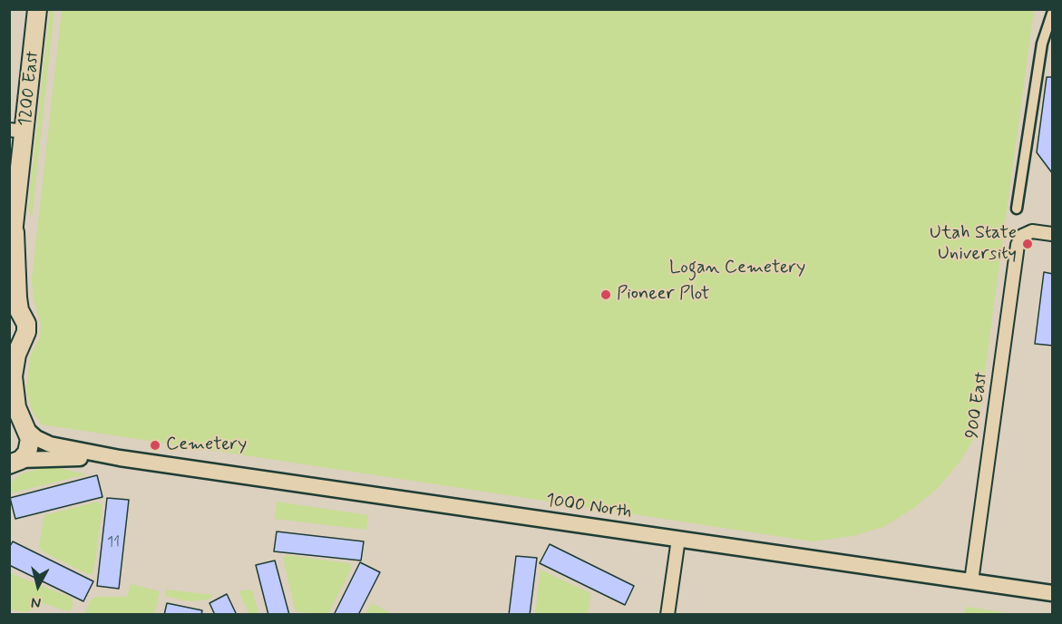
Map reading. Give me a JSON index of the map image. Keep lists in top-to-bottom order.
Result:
{
  "streets": {
    "main road": ["1200 East"],
    "street": ["900 East", "1000 North"]
  },
  "crossings": [
    ["1200 East", "1000 North"],
    ["900 East", "1000 North"]
  ],
  "parks": ["Logan Cemetery"],
  "places": ["Utah State University", "Pioneer Plot", "Cemetery"],
  "house_numbers": ["11"],
  "north": "bottom"
}
